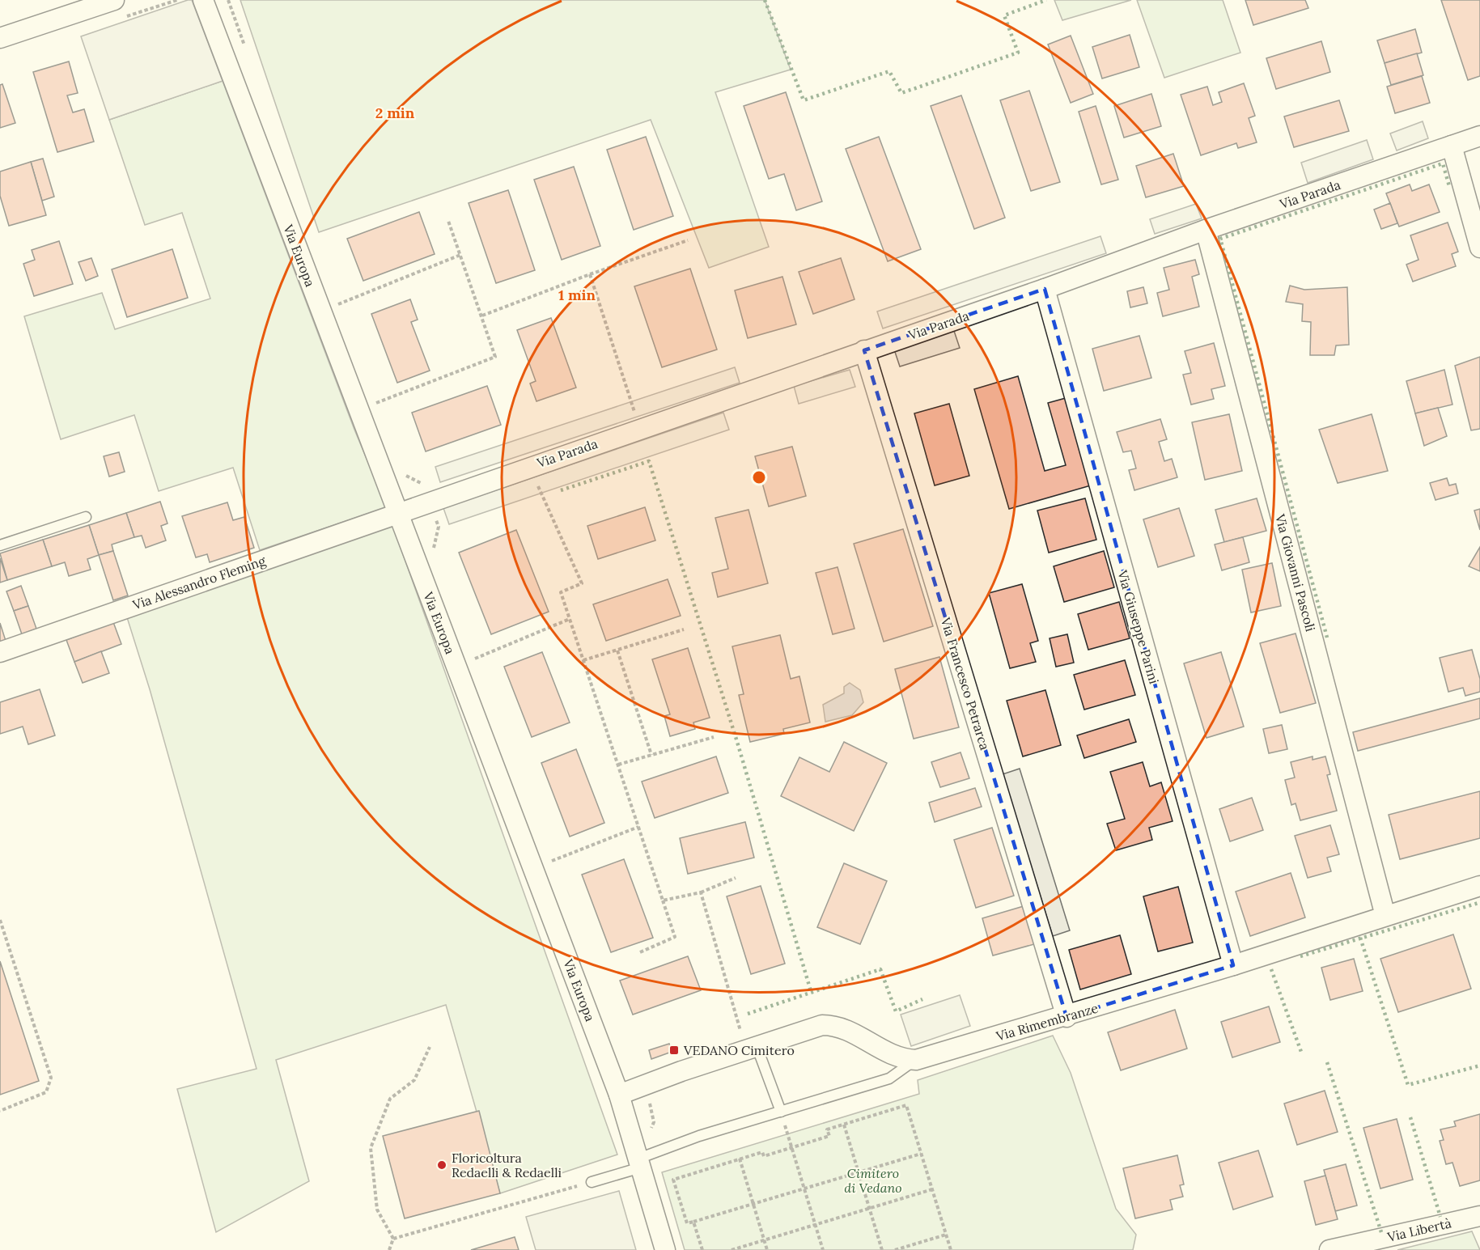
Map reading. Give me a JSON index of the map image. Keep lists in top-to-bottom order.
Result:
{
  "streets": {
    "street": [
      "Via Parada",
      "Via Europa",
      "Via Giovanni Pascoli",
      "Via Alessandro Fleming",
      "Via Giuseppe Parini",
      "Via Francesco Petrarca",
      "Via Rimembranze",
      "Via Libertà"
    ]
  },
  "crossings": [
    ["Via Parada", "Via Europa"],
    ["Via Parada", "Via Giovanni Pascoli"],
    ["Via Parada", "Via Alessandro Fleming"],
    ["Via Parada", "Via Giuseppe Parini"],
    ["Via Parada", "Via Francesco Petrarca"],
    ["Via Europa", "Via Alessandro Fleming"],
    ["Via Europa", "Via Rimembranze"],
    ["Via Giovanni Pascoli", "Via Rimembranze"],
    ["Via Giuseppe Parini", "Via Rimembranze"],
    ["Via Francesco Petrarca", "Via Rimembranze"]
  ],
  "parks": ["Cimitero di Vedano"],
  "places": {
    "transit": ["VEDANO Cimitero"],
    "other": ["Floricoltura Redaelli & Redaelli"]
  },
  "rings": ["2 min", "1 min"]
}
